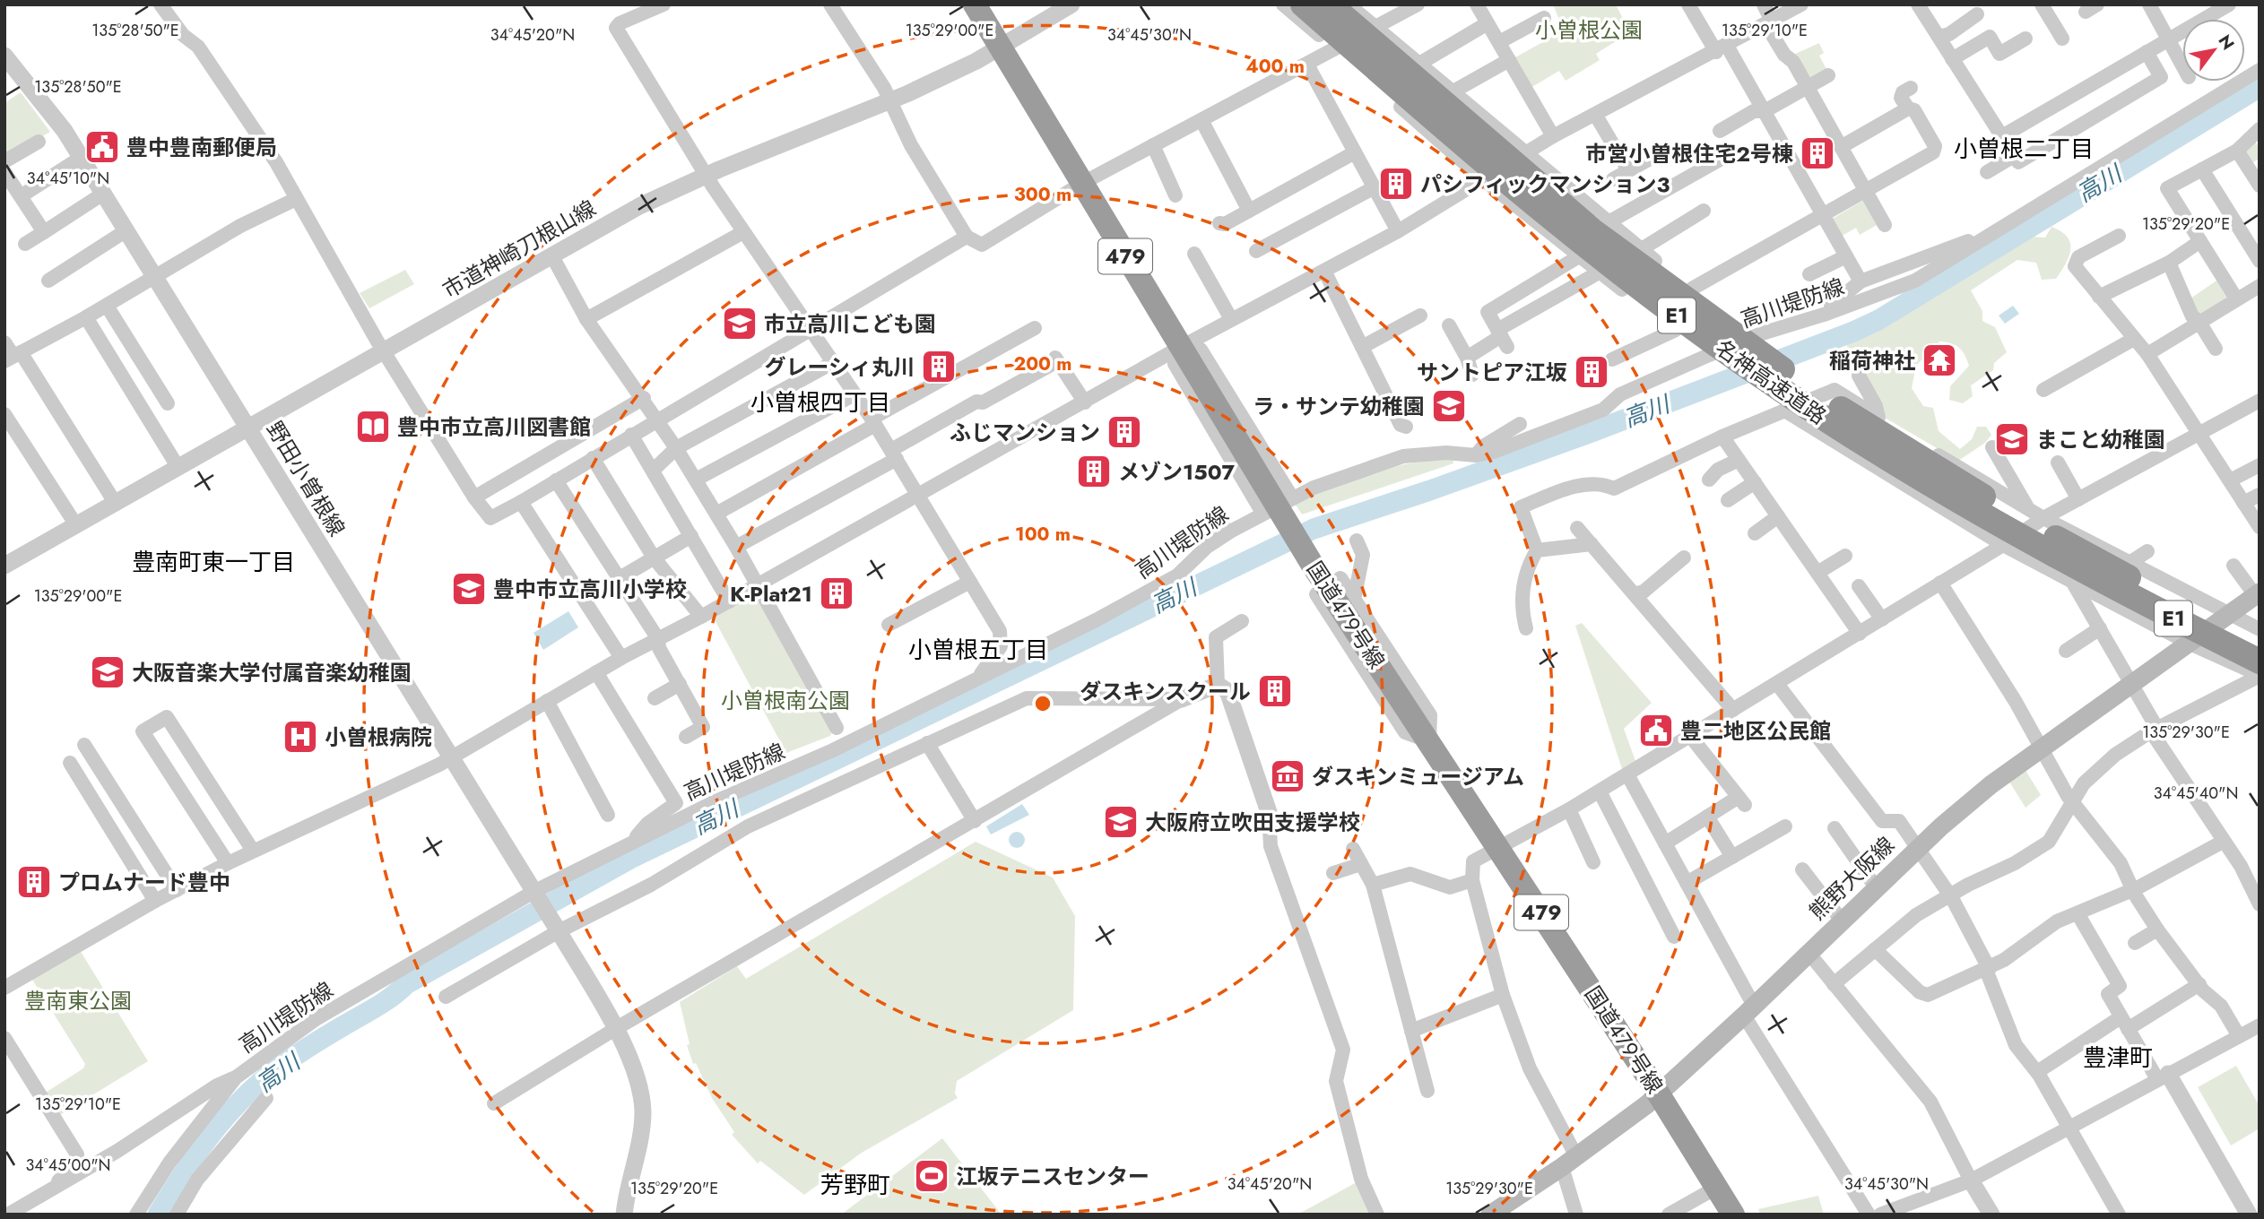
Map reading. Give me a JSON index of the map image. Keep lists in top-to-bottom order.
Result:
{
  "streets": {
    "highway": [
      "479",
      "E1",
      "名神高速道路",
      "国道479号線"
    ],
    "main road": ["熊野大阪線"],
    "street": ["市道神崎刀根山線", "高川堤防線", "野田小曽根線"]
  },
  "crossings": [
    ["市道神崎刀根山線", "野田小曽根線"],
    ["市道神崎刀根山線", "国道479号線"],
    ["高川堤防線", "野田小曽根線"],
    ["国道479号線", "熊野大阪線"]
  ],
  "districts": [
    "小曽根二丁目",
    "小曽根四丁目",
    "豊南町東一丁目",
    "小曽根五丁目",
    "豊津町",
    "芳野町"
  ],
  "water": ["高川"],
  "parks": ["小曽根公園", "小曽根南公園", "豊南東公園"],
  "places": {
    "public building": ["豊中豊南郵便局", "豊二地区公民館"],
    "building": [
      "市営小曽根住宅2号棟",
      "パシフィックマンション3",
      "グレーシィ丸川",
      "サントピア江坂",
      "ふじマンション",
      "メゾン1507",
      "K-Plat21",
      "ダスキンスクール",
      "プロムナード豊中"
    ],
    "school or university": [
      "市立高川こども園",
      "ラ・サンテ幼稚園",
      "まこと幼稚園",
      "豊中市立高川小学校",
      "大阪音楽大学付属音楽幼稚園",
      "大阪府立吹田支援学校"
    ],
    "temple": ["稲荷神社"],
    "library": ["豊中市立高川図書館"],
    "hospital": ["小曽根病院"],
    "museum": ["ダスキンミュージアム"],
    "sports": ["江坂テニスセンター"]
  },
  "north": "top right",
  "coordinates": [
    "135°28'50\"E",
    "135°29'00\"E",
    "135°29'10\"E",
    "34°45'20\"N",
    "34°45'30\"N",
    "34°45'10\"N",
    "135°29'20\"E",
    "135°29'30\"E",
    "34°45'40\"N",
    "34°45'00\"N"
  ],
  "rings": [
    "400 m",
    "300 m",
    "200 m",
    "100 m"
  ]
}
